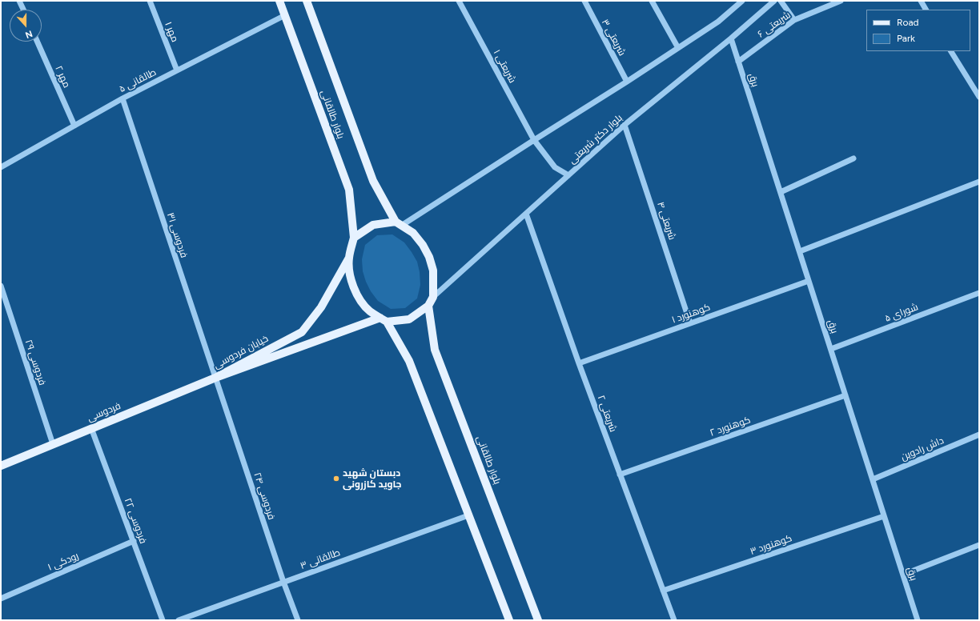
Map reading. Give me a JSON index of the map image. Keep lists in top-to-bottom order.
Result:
{
  "streets": {
    "main road": ["بلوار طالقانی", "خیابان فردوسی", "فردوسی"],
    "street": [
      "شریعتی ۶",
      "مهر ۱",
      "شریعتی ۳",
      "شریعتی ۱",
      "مهر ۲",
      "برق",
      "طالقانی ۵",
      "بلوار دکتر شریعتی",
      "شریعتی ۴",
      "فردوسی ۳۱",
      "شورای ۵",
      "کوهنورد ۱",
      "فردوسی ۲۹",
      "شریعتی ۲",
      "کوهنورد ۲",
      "داش رادوین",
      "فردوسی ۲۴",
      "فردوسی ۲۲",
      "کوهنورد ۳",
      "طالقانی ۳",
      "رودکی ۱"
    ]
  },
  "crossings": [
    ["شریعتی ۶", "برق"],
    ["مهر ۱", "طالقانی ۵"],
    ["شریعتی ۱", "بلوار دکتر شریعتی"],
    ["مهر ۲", "طالقانی ۵"],
    ["برق", "بلوار دکتر شریعتی"],
    ["برق", "شورای ۵"],
    ["برق", "کوهنورد ۱"],
    ["برق", "کوهنورد ۲"],
    ["برق", "داش رادوین"],
    ["برق", "کوهنورد ۳"],
    ["طالقانی ۵", "بلوار طالقانی"],
    ["طالقانی ۵", "فردوسی ۳۱"],
    ["بلوار طالقانی", "بلوار دکتر شریعتی"],
    ["بلوار طالقانی", "خیابان فردوسی"],
    ["بلوار دکتر شریعتی", "شریعتی ۴"],
    ["بلوار دکتر شریعتی", "خیابان فردوسی"],
    ["بلوار دکتر شریعتی", "شریعتی ۲"],
    ["شریعتی ۴", "کوهنورد ۱"],
    ["فردوسی ۳۱", "خیابان فردوسی"],
    ["فردوسی ۳۱", "فردوسی"],
    ["فردوسی ۳۱", "فردوسی ۲۴"],
    ["کوهنورد ۱", "شریعتی ۲"],
    ["خیابان فردوسی", "فردوسی"],
    ["خیابان فردوسی", "فردوسی ۲۴"],
    ["فردوسی ۲۹", "فردوسی"],
    ["فردوسی", "فردوسی ۲۴"],
    ["فردوسی", "فردوسی ۲۲"],
    ["شریعتی ۲", "کوهنورد ۲"],
    ["شریعتی ۲", "کوهنورد ۳"],
    ["فردوسی ۲۴", "طالقانی ۳"],
    ["فردوسی ۲۲", "رودکی ۱"]
  ],
  "places": ["دبستان شهید جاوید کازرونی"],
  "legend": ["Road", "Park"],
  "north": "bottom"
}
